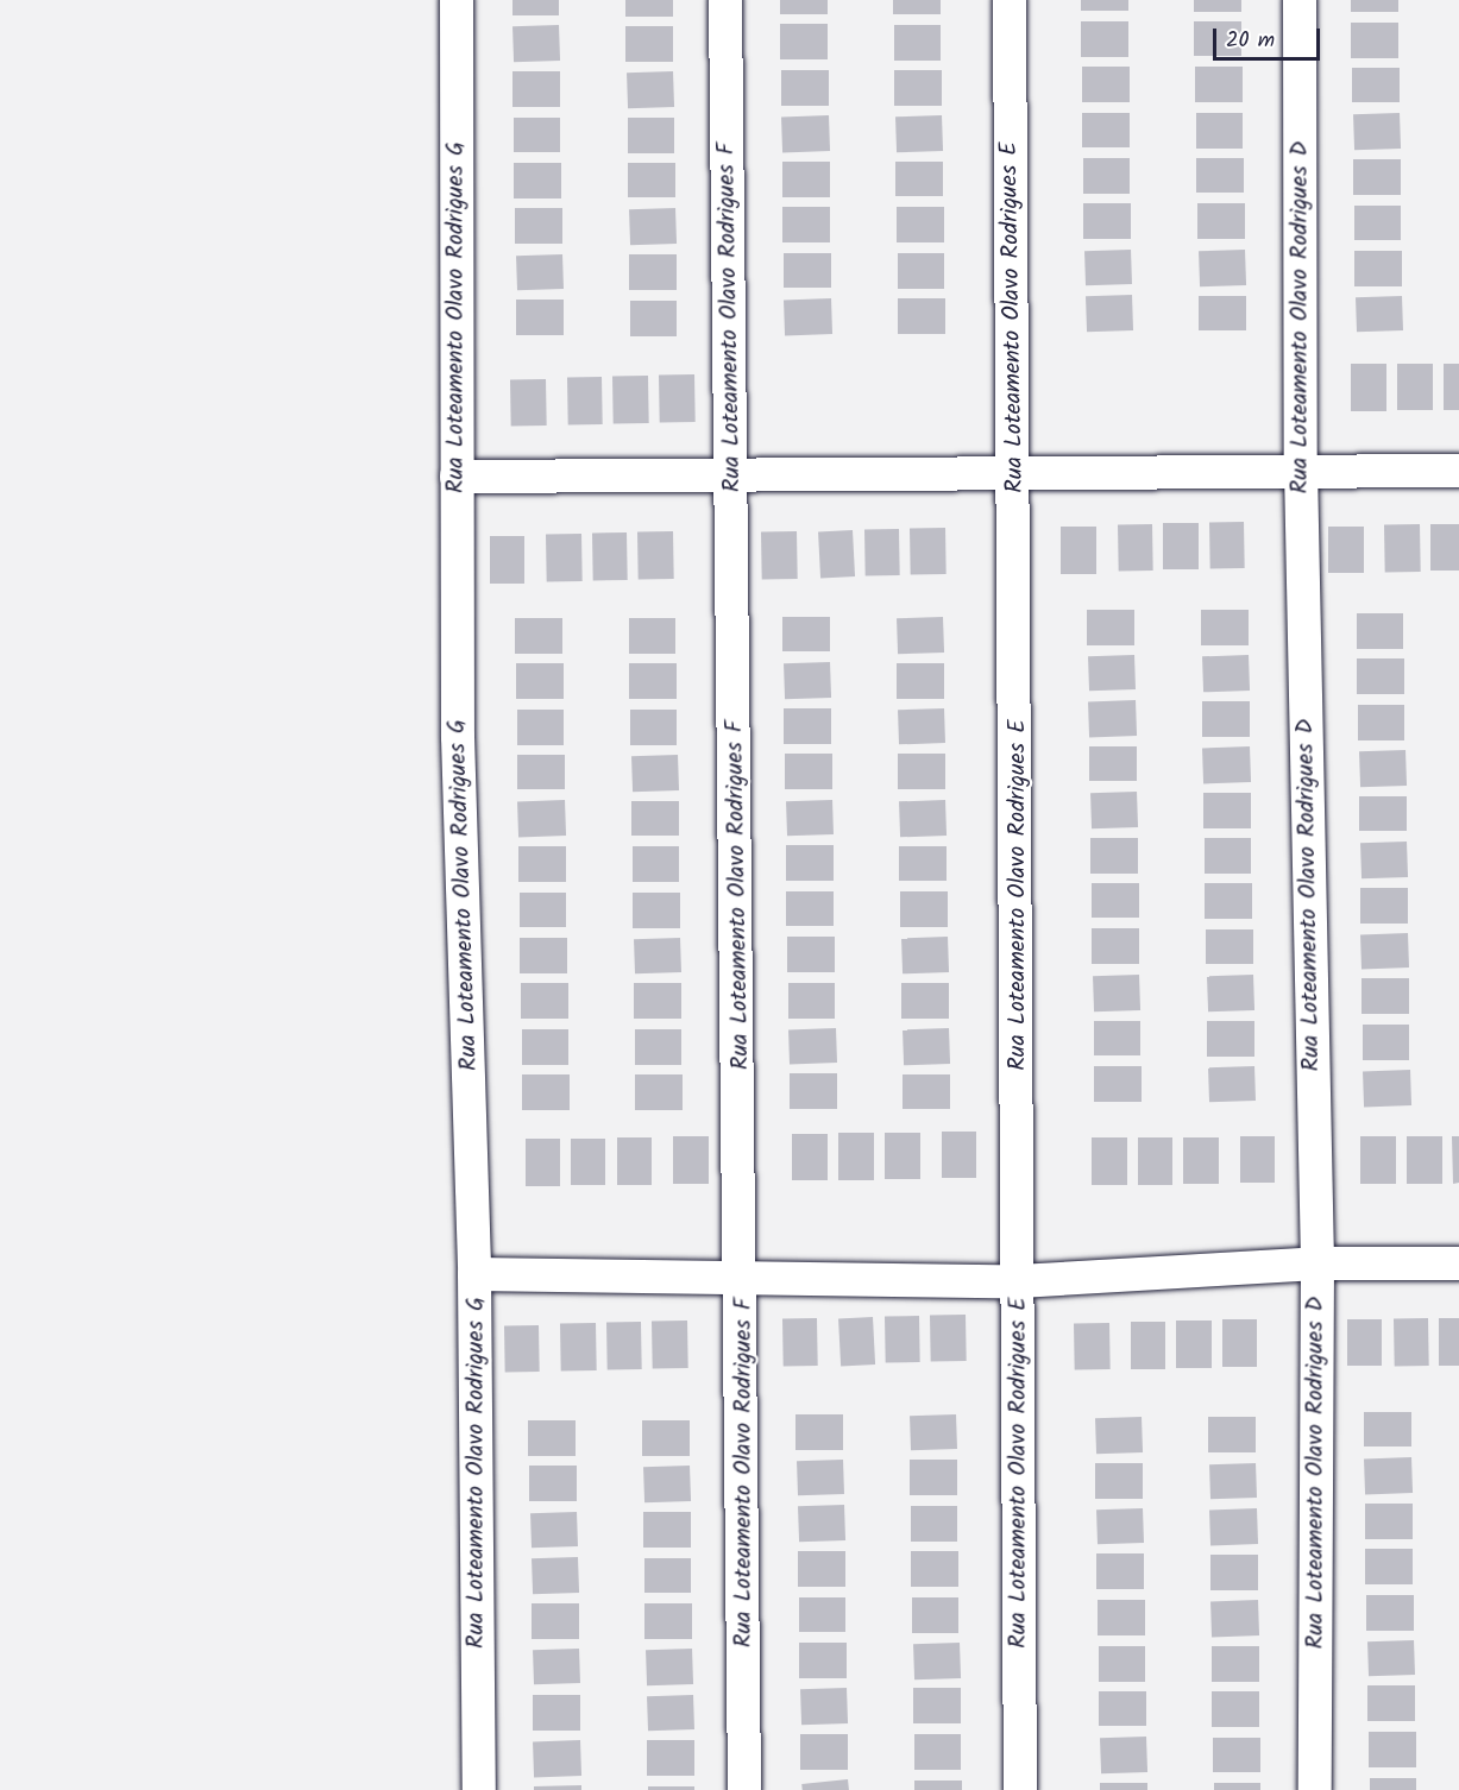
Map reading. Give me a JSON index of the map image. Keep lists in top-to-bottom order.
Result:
{
  "streets": {
    "street": [
      "Rua Loteamento Olavo Rodrigues G",
      "Rua Loteamento Olavo Rodrigues F",
      "Rua Loteamento Olavo Rodrigues E",
      "Rua Loteamento Olavo Rodrigues D"
    ]
  },
  "scale_bar": "20 m"
}
